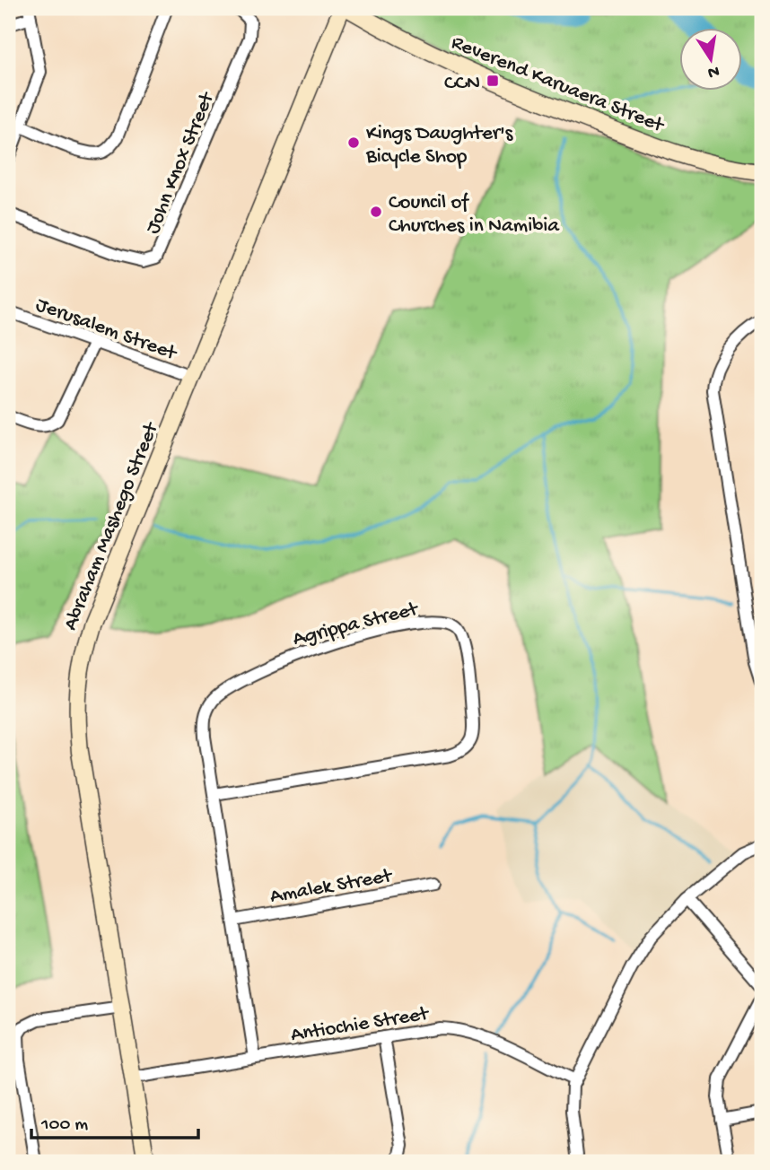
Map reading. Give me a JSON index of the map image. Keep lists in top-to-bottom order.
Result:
{
  "streets": {
    "main road": ["Reverend Karuaera Street", "Abraham Mashego Street"],
    "street": [
      "John Knox Street",
      "Jerusalem Street",
      "Agrippa Street",
      "Amalek Street",
      "Antiochie Street"
    ]
  },
  "crossings": [
    ["Jerusalem Street", "Abraham Mashego Street"],
    ["Abraham Mashego Street", "Antiochie Street"],
    ["Agrippa Street", "Amalek Street"],
    ["Agrippa Street", "Antiochie Street"]
  ],
  "places": {
    "transit": ["CCN"],
    "other": ["Kings Daughter's Bicycle Shop", "Council of Churches in Namibia"]
  },
  "scale_bar": "100 m",
  "north": "bottom"
}
